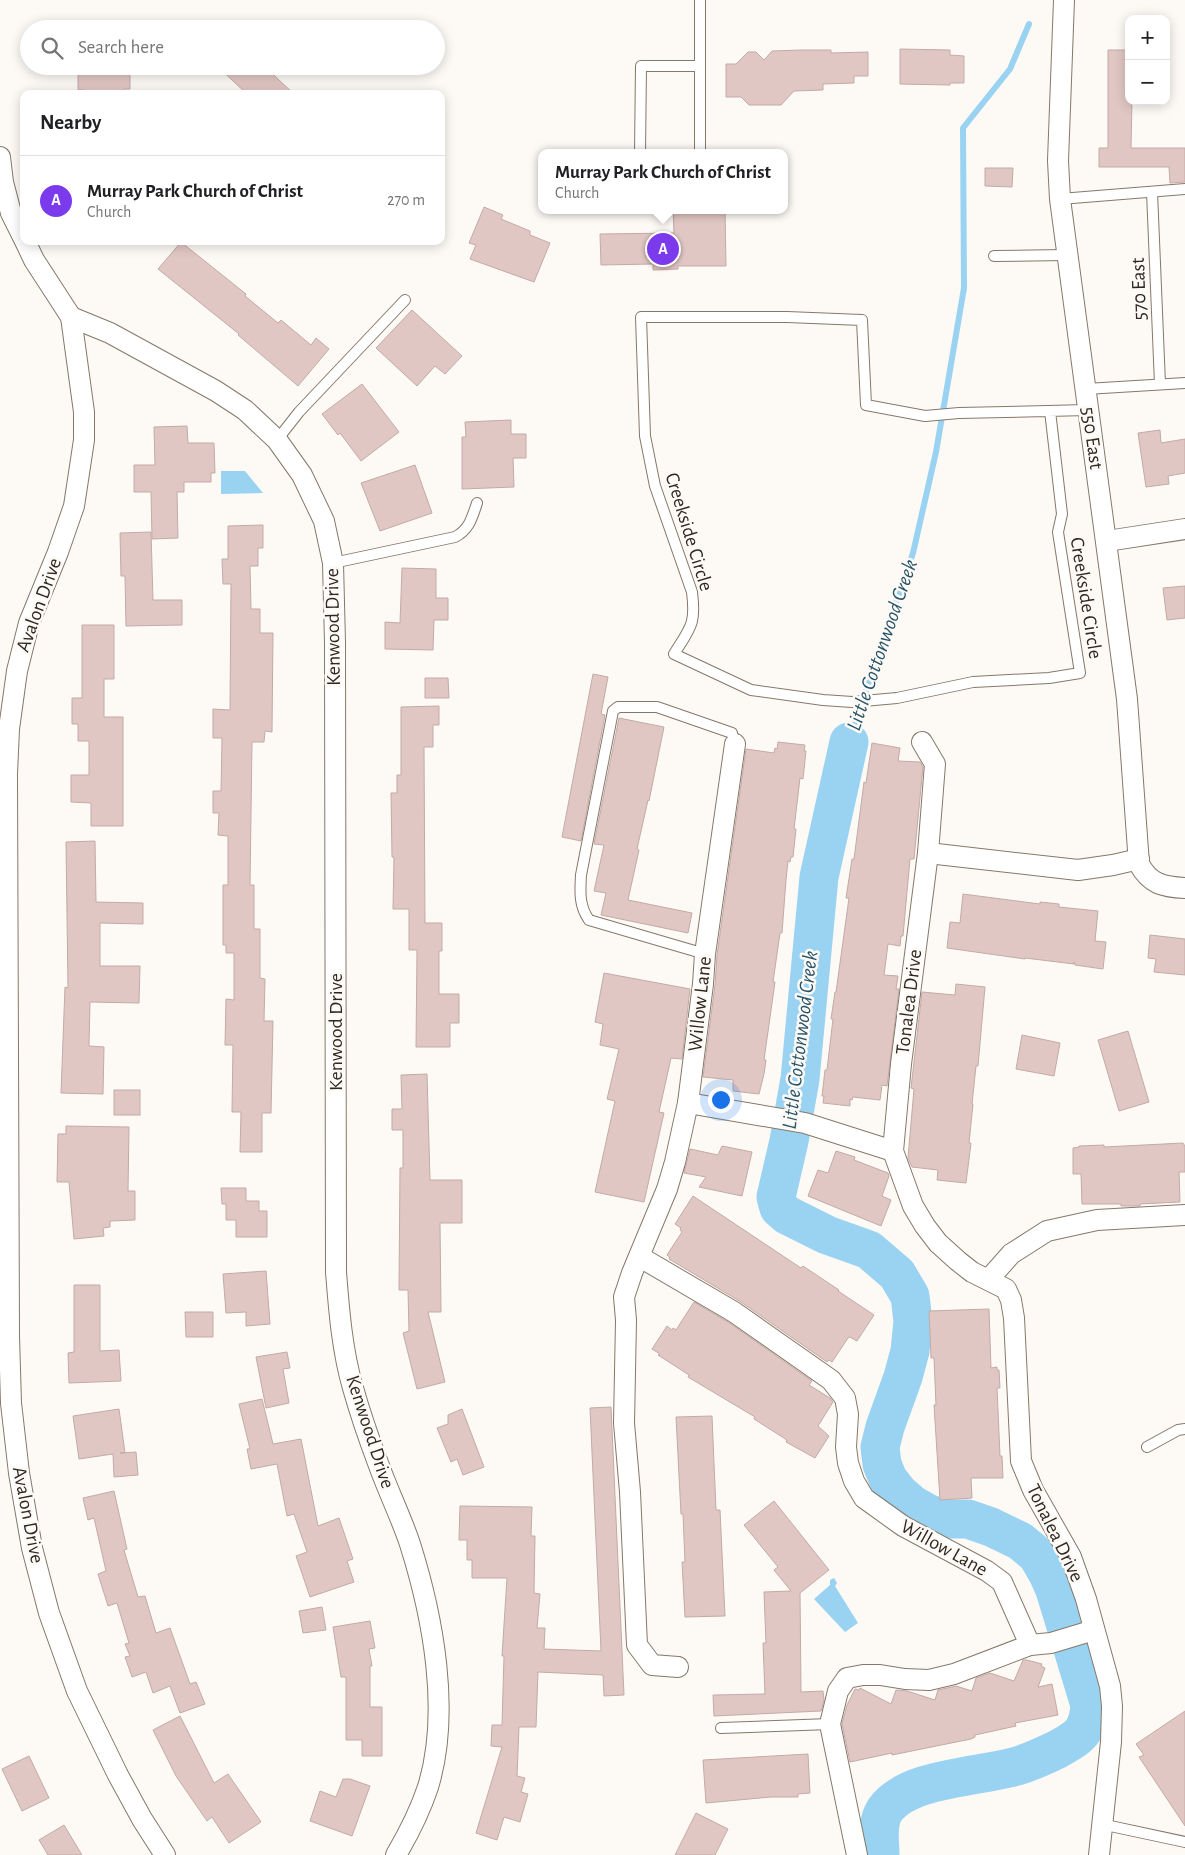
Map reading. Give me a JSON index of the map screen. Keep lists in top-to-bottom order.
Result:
{
  "streets": {
    "street": [
      "550 East",
      "Avalon Drive",
      "Kenwood Drive",
      "Tonalea Drive",
      "Willow Lane"
    ],
    "lane": ["570 East", "Creekside Circle"]
  },
  "crossings": [
    ["550 East", "Creekside Circle"],
    ["Avalon Drive", "Kenwood Drive"]
  ],
  "water": ["Little Cottonwood Creek"],
  "page": {
    "map_buttons": ["+", "−"],
    "search": "Search here",
    "heading": "Nearby",
    "popup": ["Murray Park Church of Christ", "Church"],
    "list": [
      {
        "mark": "A",
        "name": "Murray Park Church of Christ",
        "note": "Church",
        "value": "270 m"
      }
    ],
    "pins": "A"
  }
}
